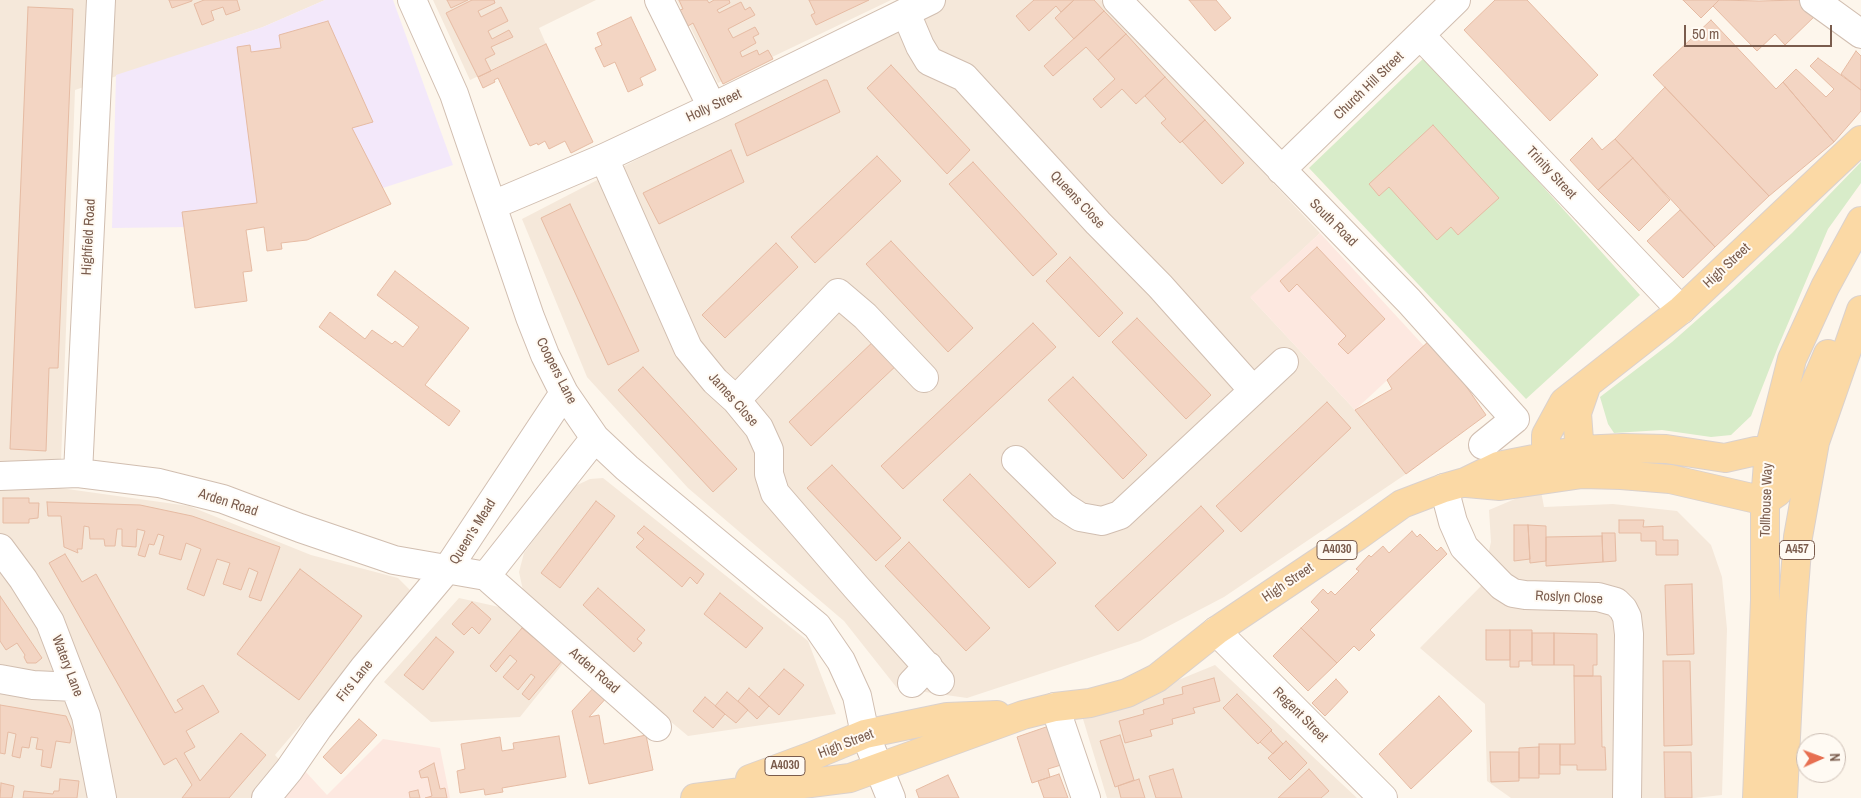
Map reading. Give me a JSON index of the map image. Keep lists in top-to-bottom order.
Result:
{
  "streets": {
    "main road": [
      "High Street",
      "Tollhouse Way",
      "A4030",
      "A457"
    ],
    "street": [
      "Church Hill Street",
      "Holly Street",
      "Trinity Street",
      "Queens Close",
      "South Road",
      "Highfield Road",
      "Coopers Lane",
      "James Close",
      "Arden Road",
      "Queen's Mead",
      "Roslyn Close",
      "Watery Lane",
      "Firs Lane",
      "Regent Street"
    ]
  },
  "crossings": [
    ["Church Hill Street", "Trinity Street"],
    ["Church Hill Street", "South Road"],
    ["Holly Street", "Queens Close"],
    ["Holly Street", "Coopers Lane"],
    ["Holly Street", "James Close"],
    ["Trinity Street", "High Street"],
    ["Highfield Road", "Arden Road"],
    ["High Street", "Coopers Lane"],
    ["High Street", "Tollhouse Way"],
    ["High Street", "Roslyn Close"],
    ["High Street", "Regent Street"],
    ["Coopers Lane", "Queen's Mead"],
    ["Arden Road", "Queen's Mead"],
    ["Arden Road", "Firs Lane"],
    ["Queen's Mead", "Firs Lane"]
  ],
  "scale_bar": "50 m",
  "north": "right"
}
